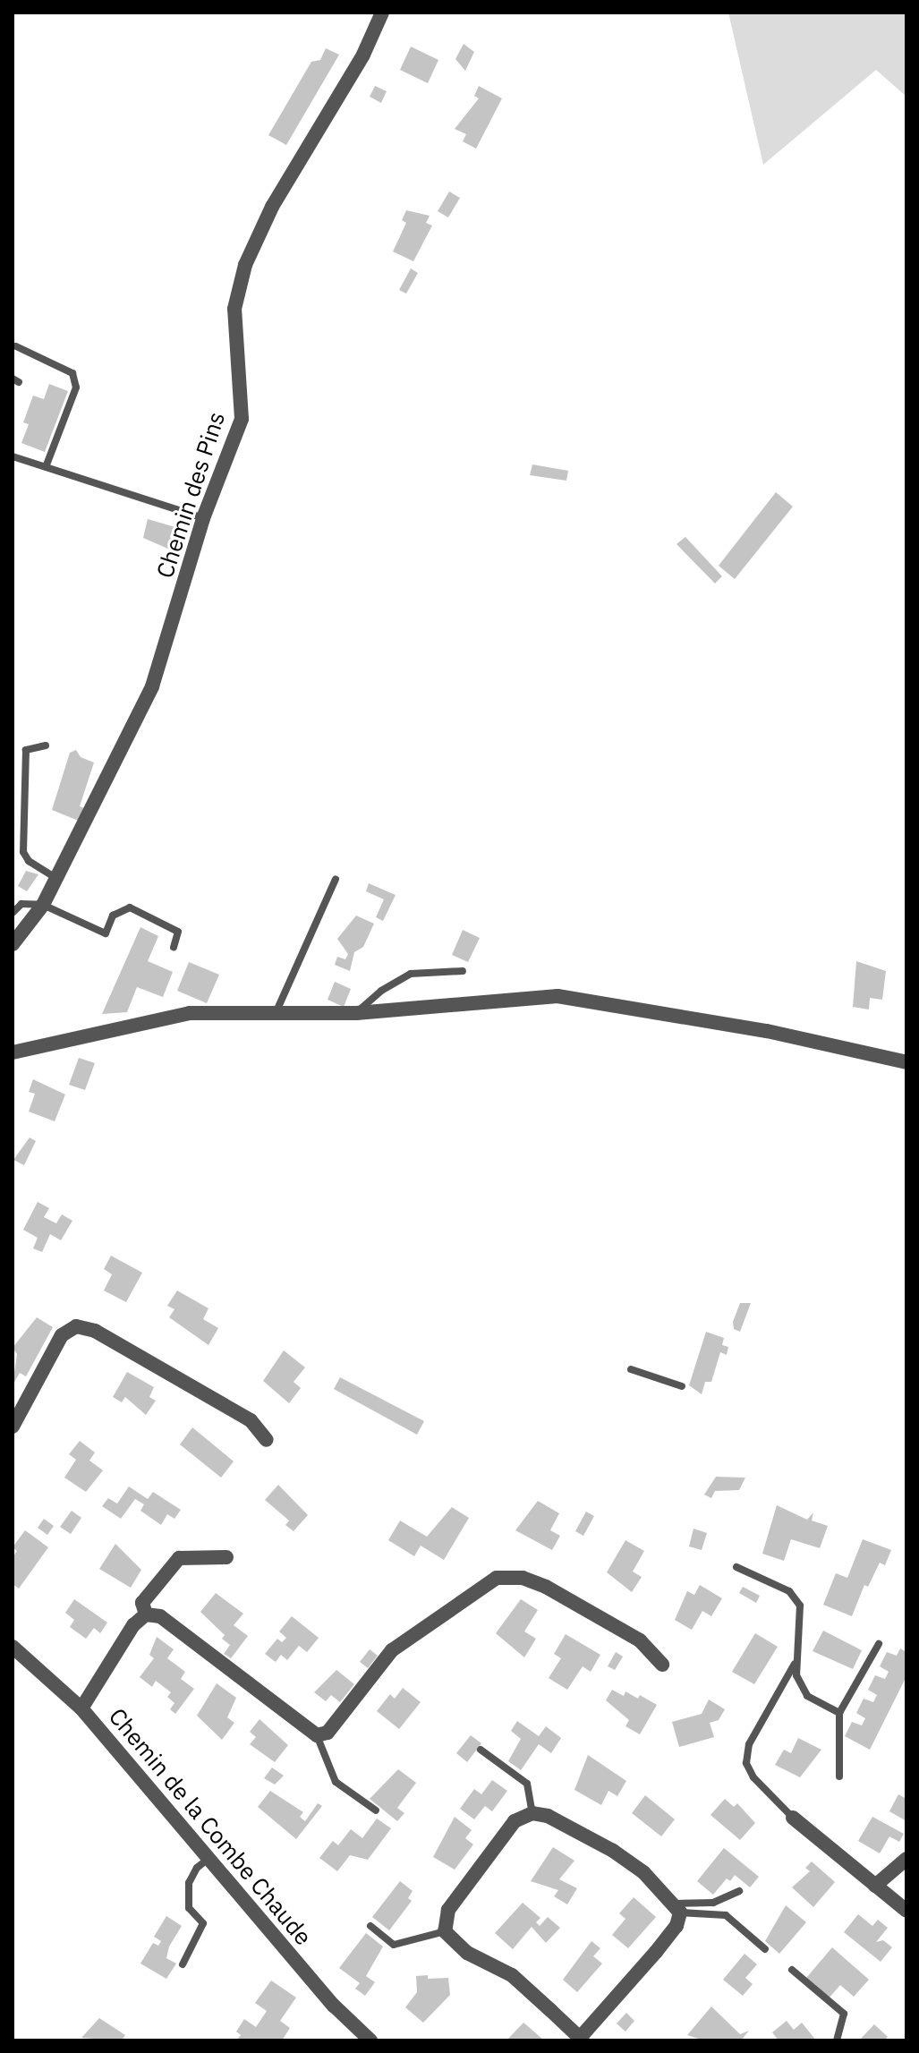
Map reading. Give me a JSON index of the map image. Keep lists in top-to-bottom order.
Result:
{
  "streets": {
    "street": ["Chemin des Pins", "Chemin de la Combe Chaude"]
  }
}
